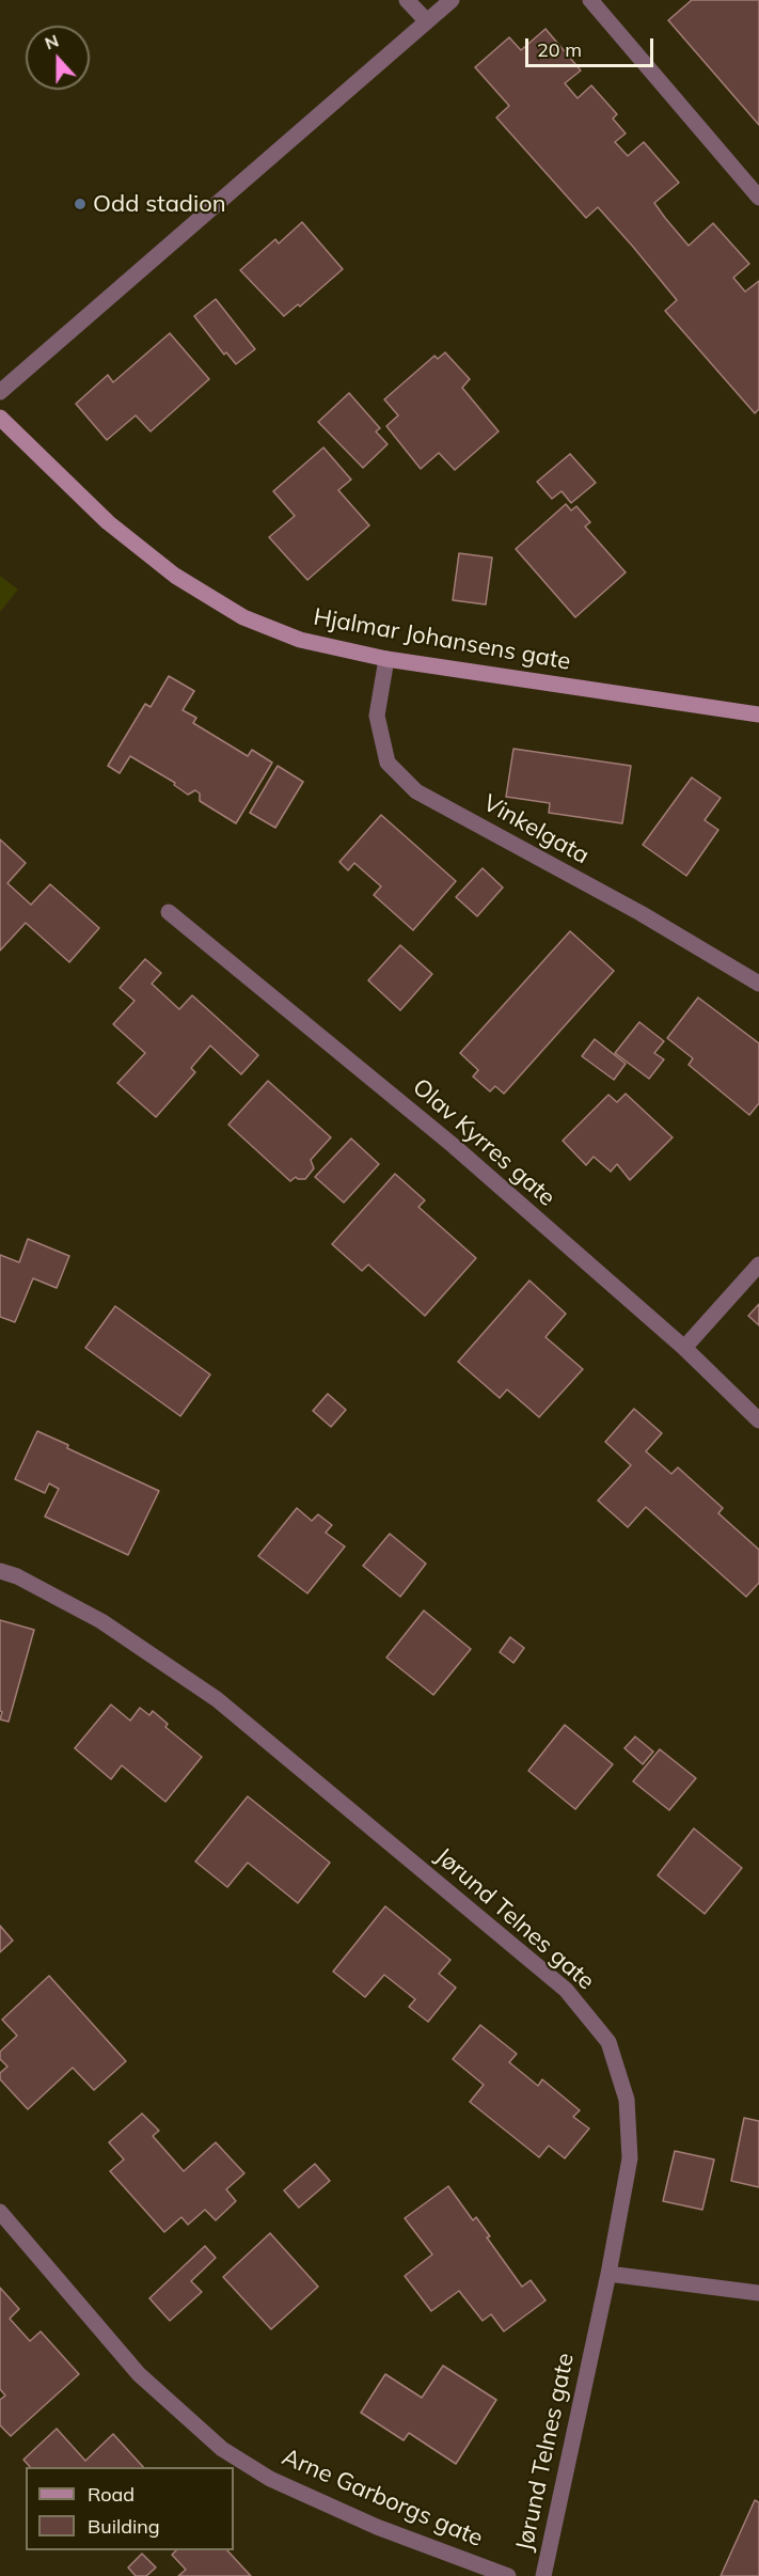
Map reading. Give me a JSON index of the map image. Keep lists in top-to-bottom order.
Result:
{
  "streets": {
    "street": [
      "Hjalmar Johansens gate",
      "Vinkelgata",
      "Olav Kyrres gate",
      "Jørund Telnes gate",
      "Arne Garborgs gate"
    ]
  },
  "crossings": [
    ["Hjalmar Johansens gate", "Vinkelgata"]
  ],
  "places": ["Odd stadion"],
  "legend": ["Road", "Building"],
  "scale_bar": "20 m",
  "north": "top"
}
